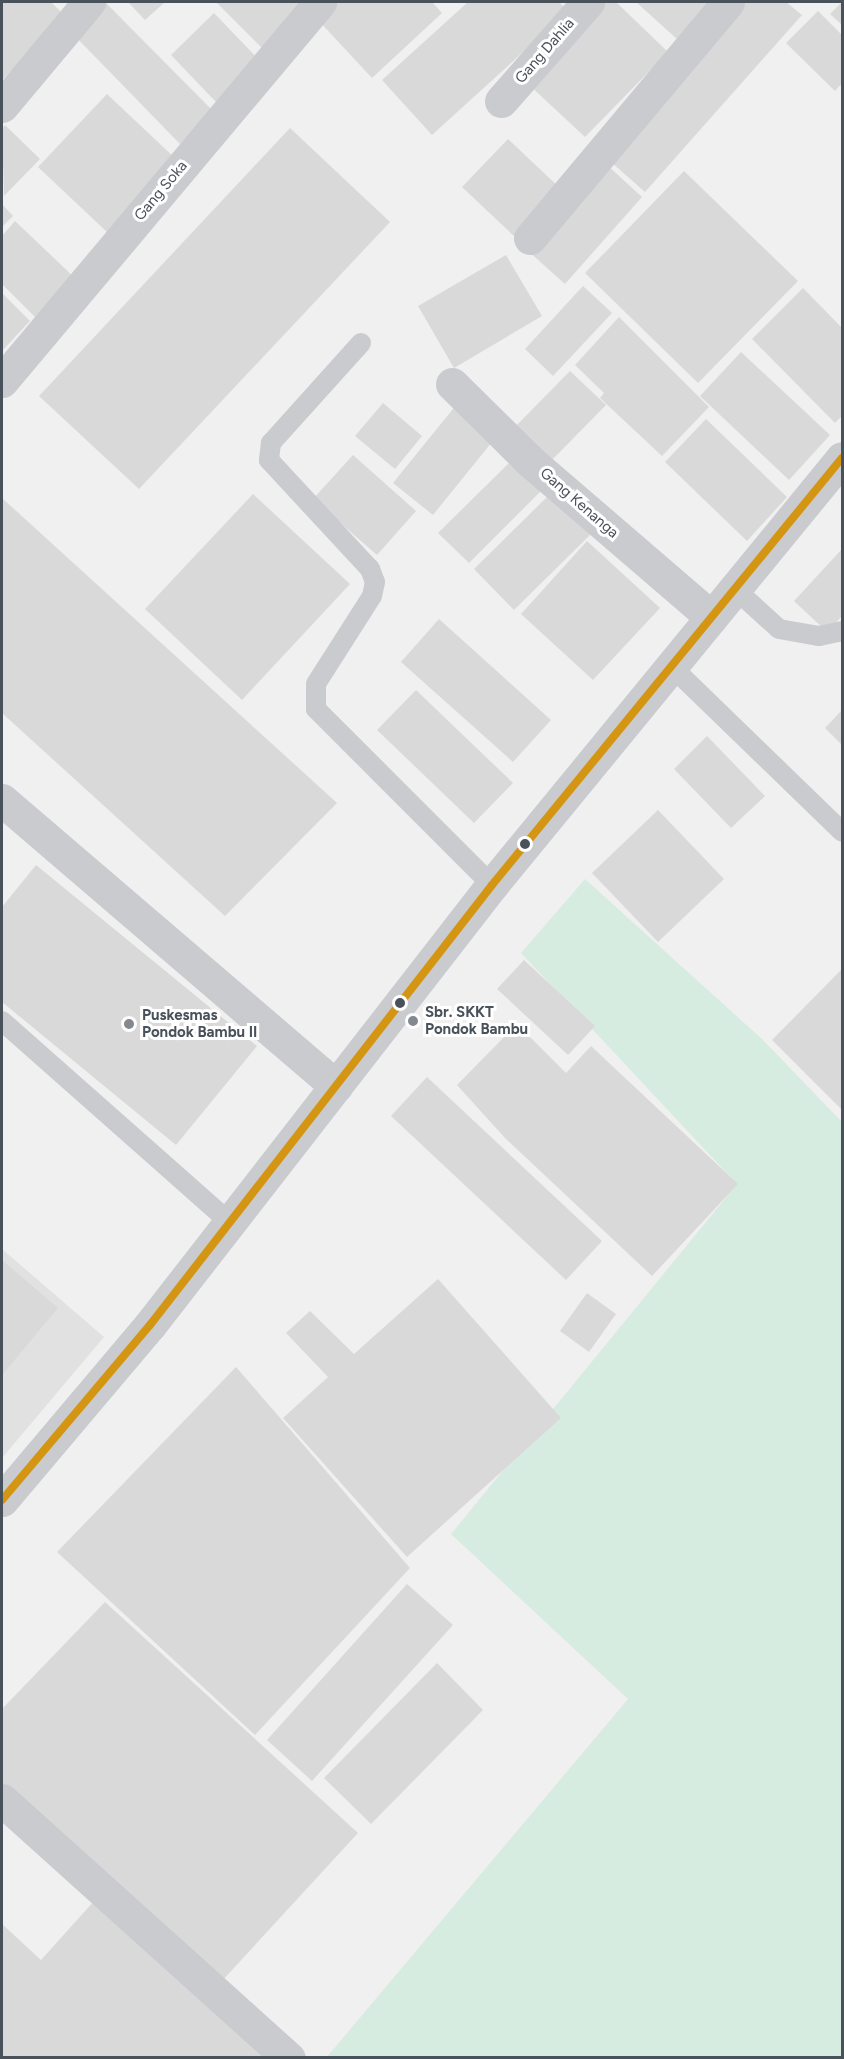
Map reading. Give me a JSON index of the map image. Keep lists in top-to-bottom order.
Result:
{
  "streets": {
    "street": ["Gang Dahlia", "Gang Soka", "Gang Kenanga"]
  },
  "places": ["Sbr. SKKT Pondok Bambu", "Puskesmas Pondok Bambu II"]
}
